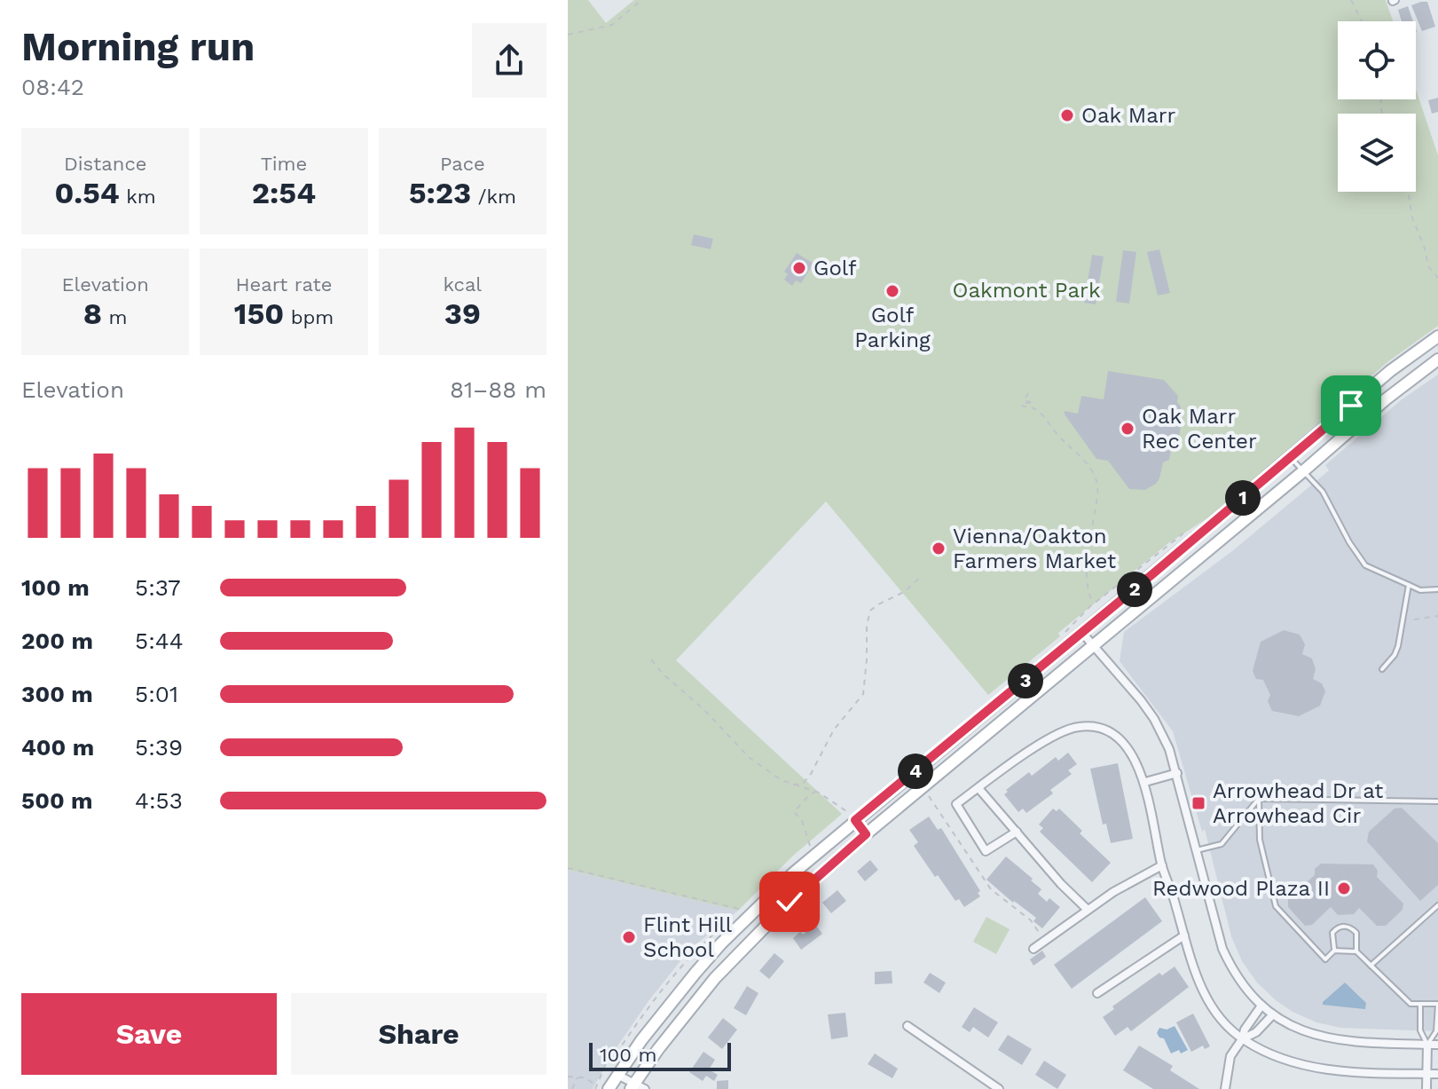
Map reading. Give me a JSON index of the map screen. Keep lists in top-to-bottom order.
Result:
{
  "parks": ["Oakmont Park"],
  "places": {
    "other": [
      "Oak Marr",
      "Golf",
      "Golf Parking",
      "Oak Marr Rec Center",
      "Vienna/Oakton Farmers Market",
      "Redwood Plaza II",
      "Flint Hill School"
    ],
    "transit": ["Arrowhead Dr at Arrowhead Cir"]
  },
  "scale_bar": "100 m",
  "page": {
    "heading": ["Morning run", "08:42"],
    "stats": [
      ["Distance", "0.54 km"],
      ["Time", "2:54"],
      ["Pace", "5:23 /km"],
      ["Elevation", "8 m"],
      ["Heart rate", "150 bpm"],
      ["kcal", "39"]
    ],
    "chart": ["Elevation", "81–88 m"],
    "pins": [
      "1",
      "2",
      "3",
      "4"
    ],
    "list": [
      {
        "name": "100 m",
        "note": "5:37"
      },
      {
        "name": "200 m",
        "note": "5:44"
      },
      {
        "name": "300 m",
        "note": "5:01"
      },
      {
        "name": "400 m",
        "note": "5:39"
      },
      {
        "name": "500 m",
        "note": "4:53"
      }
    ],
    "buttons": ["Save", "Share"],
    "scale": "100 m"
  }
}
